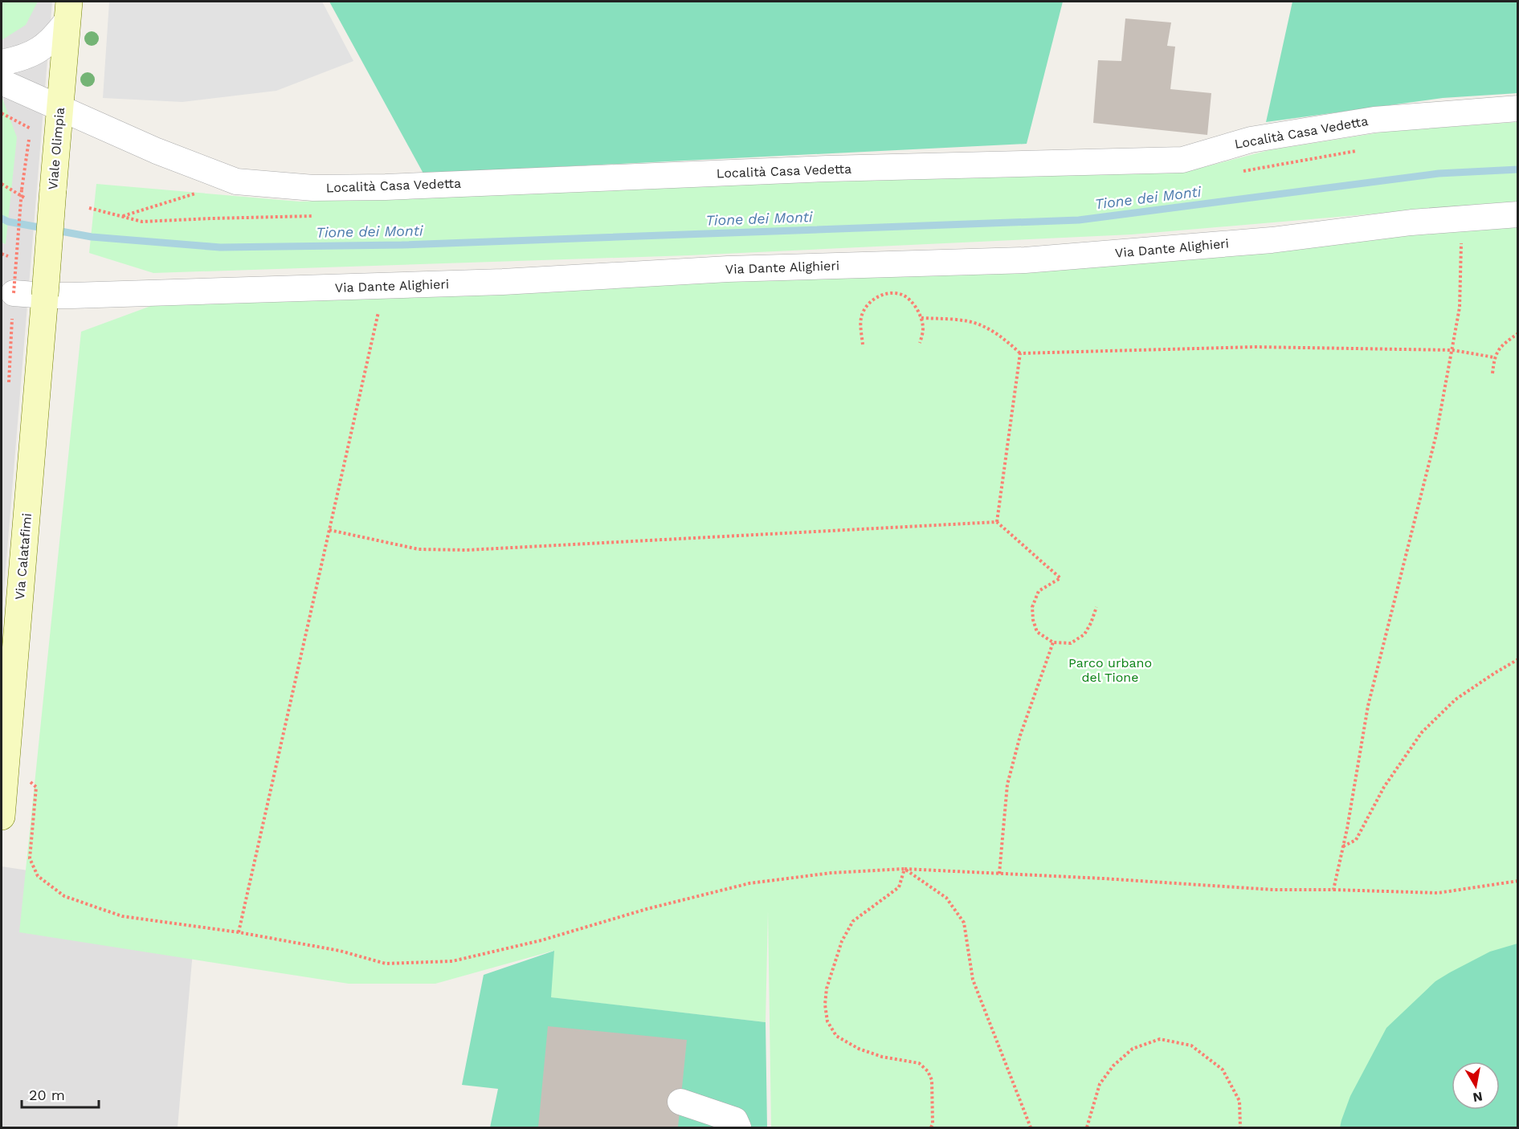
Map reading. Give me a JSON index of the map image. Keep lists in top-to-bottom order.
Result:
{
  "streets": {
    "main road": ["Viale Olimpia", "Via Calatafimi"],
    "street": ["Località Casa Vedetta", "Via Dante Alighieri"]
  },
  "crossings": [
    ["Località Casa Vedetta", "Viale Olimpia"],
    ["Viale Olimpia", "Via Dante Alighieri"],
    ["Viale Olimpia", "Via Calatafimi"],
    ["Via Dante Alighieri", "Via Calatafimi"]
  ],
  "water": ["Tione dei Monti"],
  "parks": ["Parco urbano del Tione"],
  "scale_bar": "20 m",
  "north": "bottom"
}
